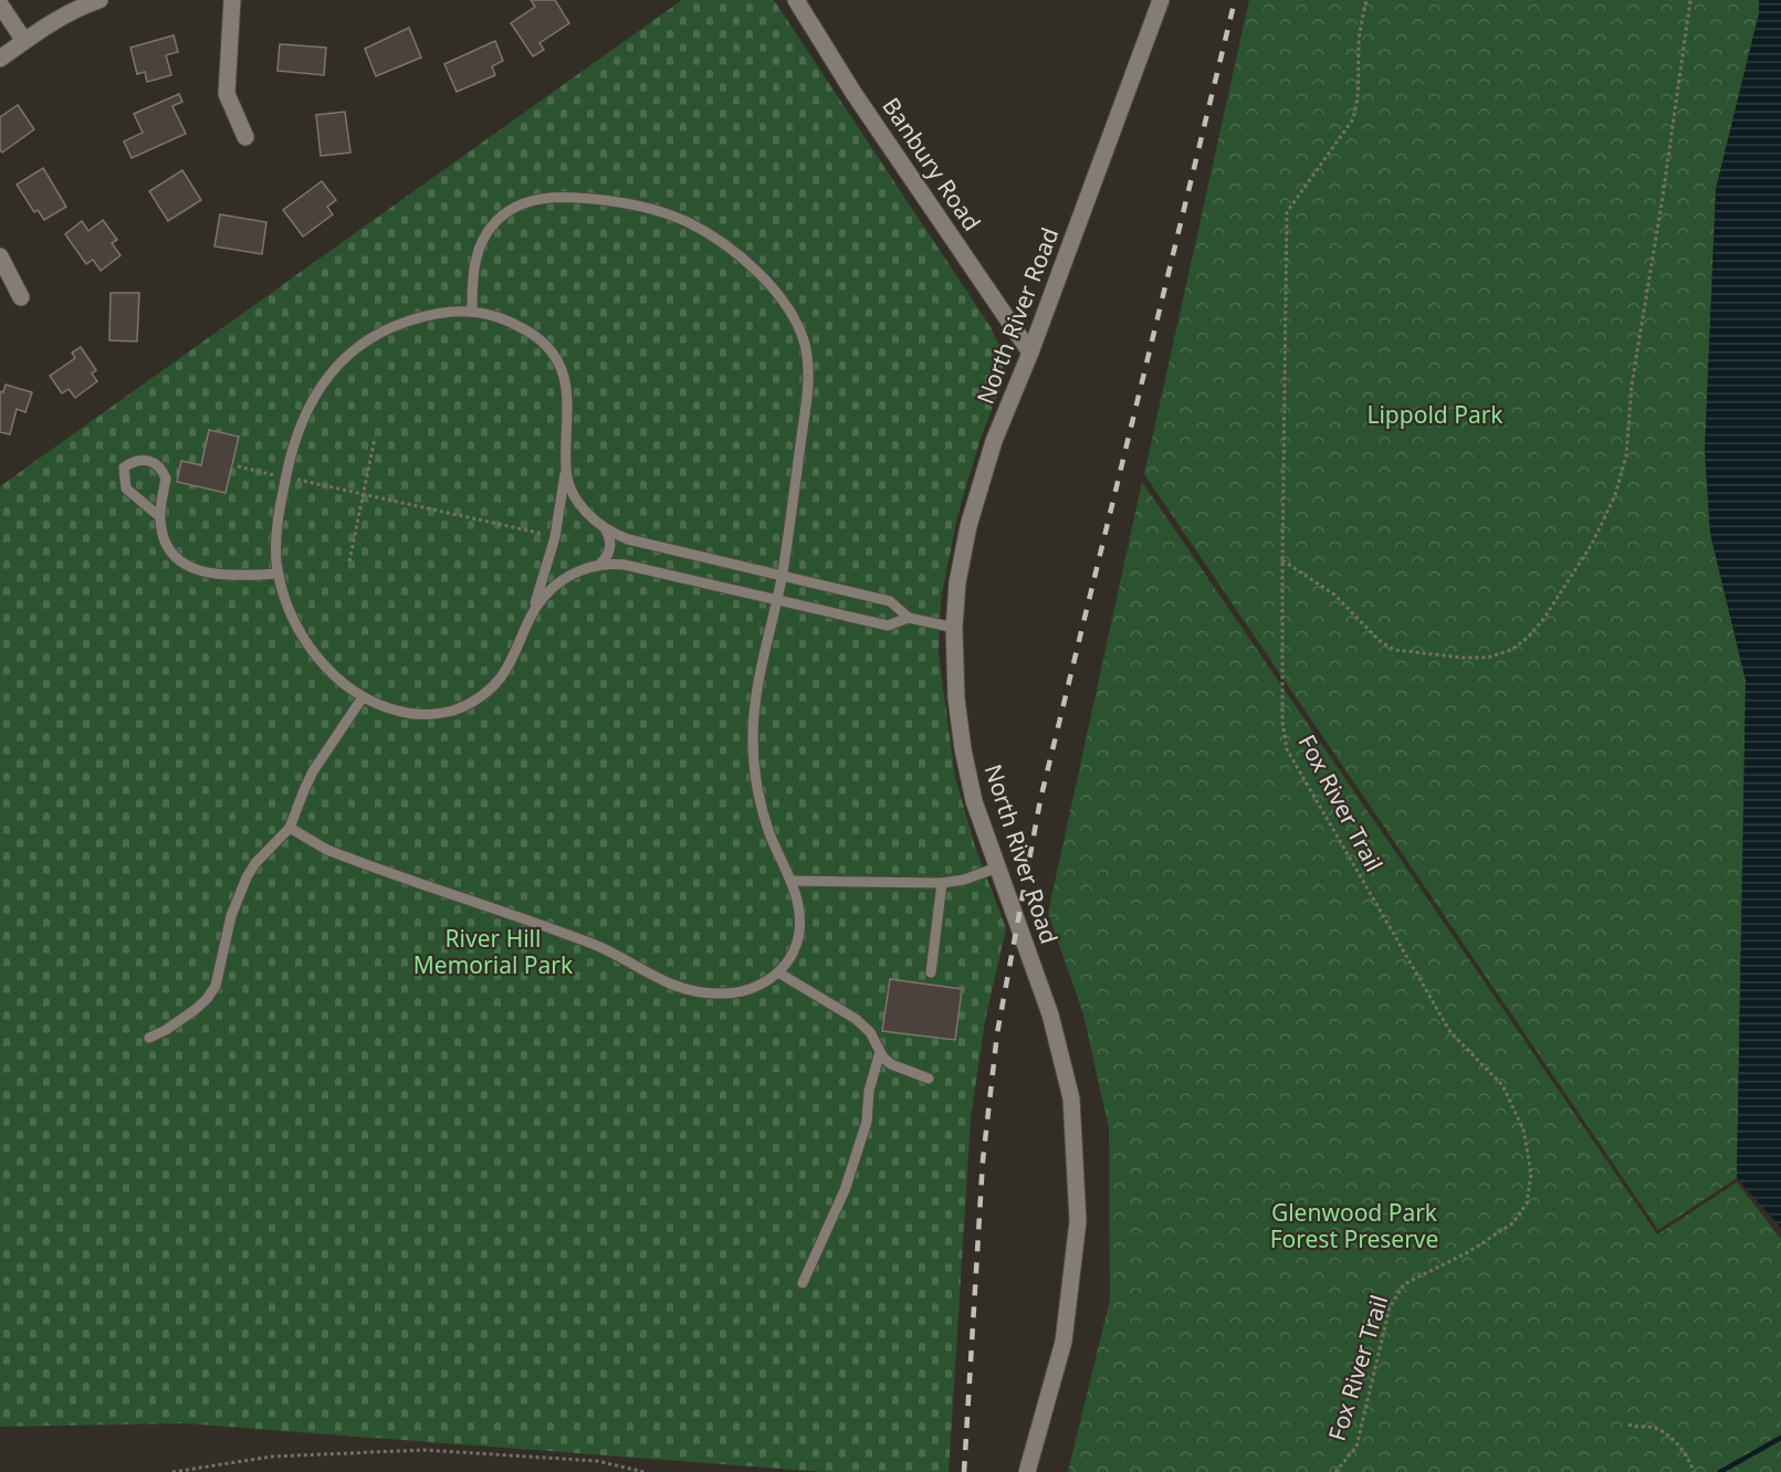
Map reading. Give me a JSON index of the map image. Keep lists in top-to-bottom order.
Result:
{
  "streets": {
    "main road": ["Banbury Road", "North River Road"],
    "path": ["Fox River Trail"]
  },
  "crossings": [
    ["Banbury Road", "North River Road"]
  ],
  "parks": ["Lippold Park", "River Hill Memorial Park", "Glenwood Park Forest Preserve"]
}
